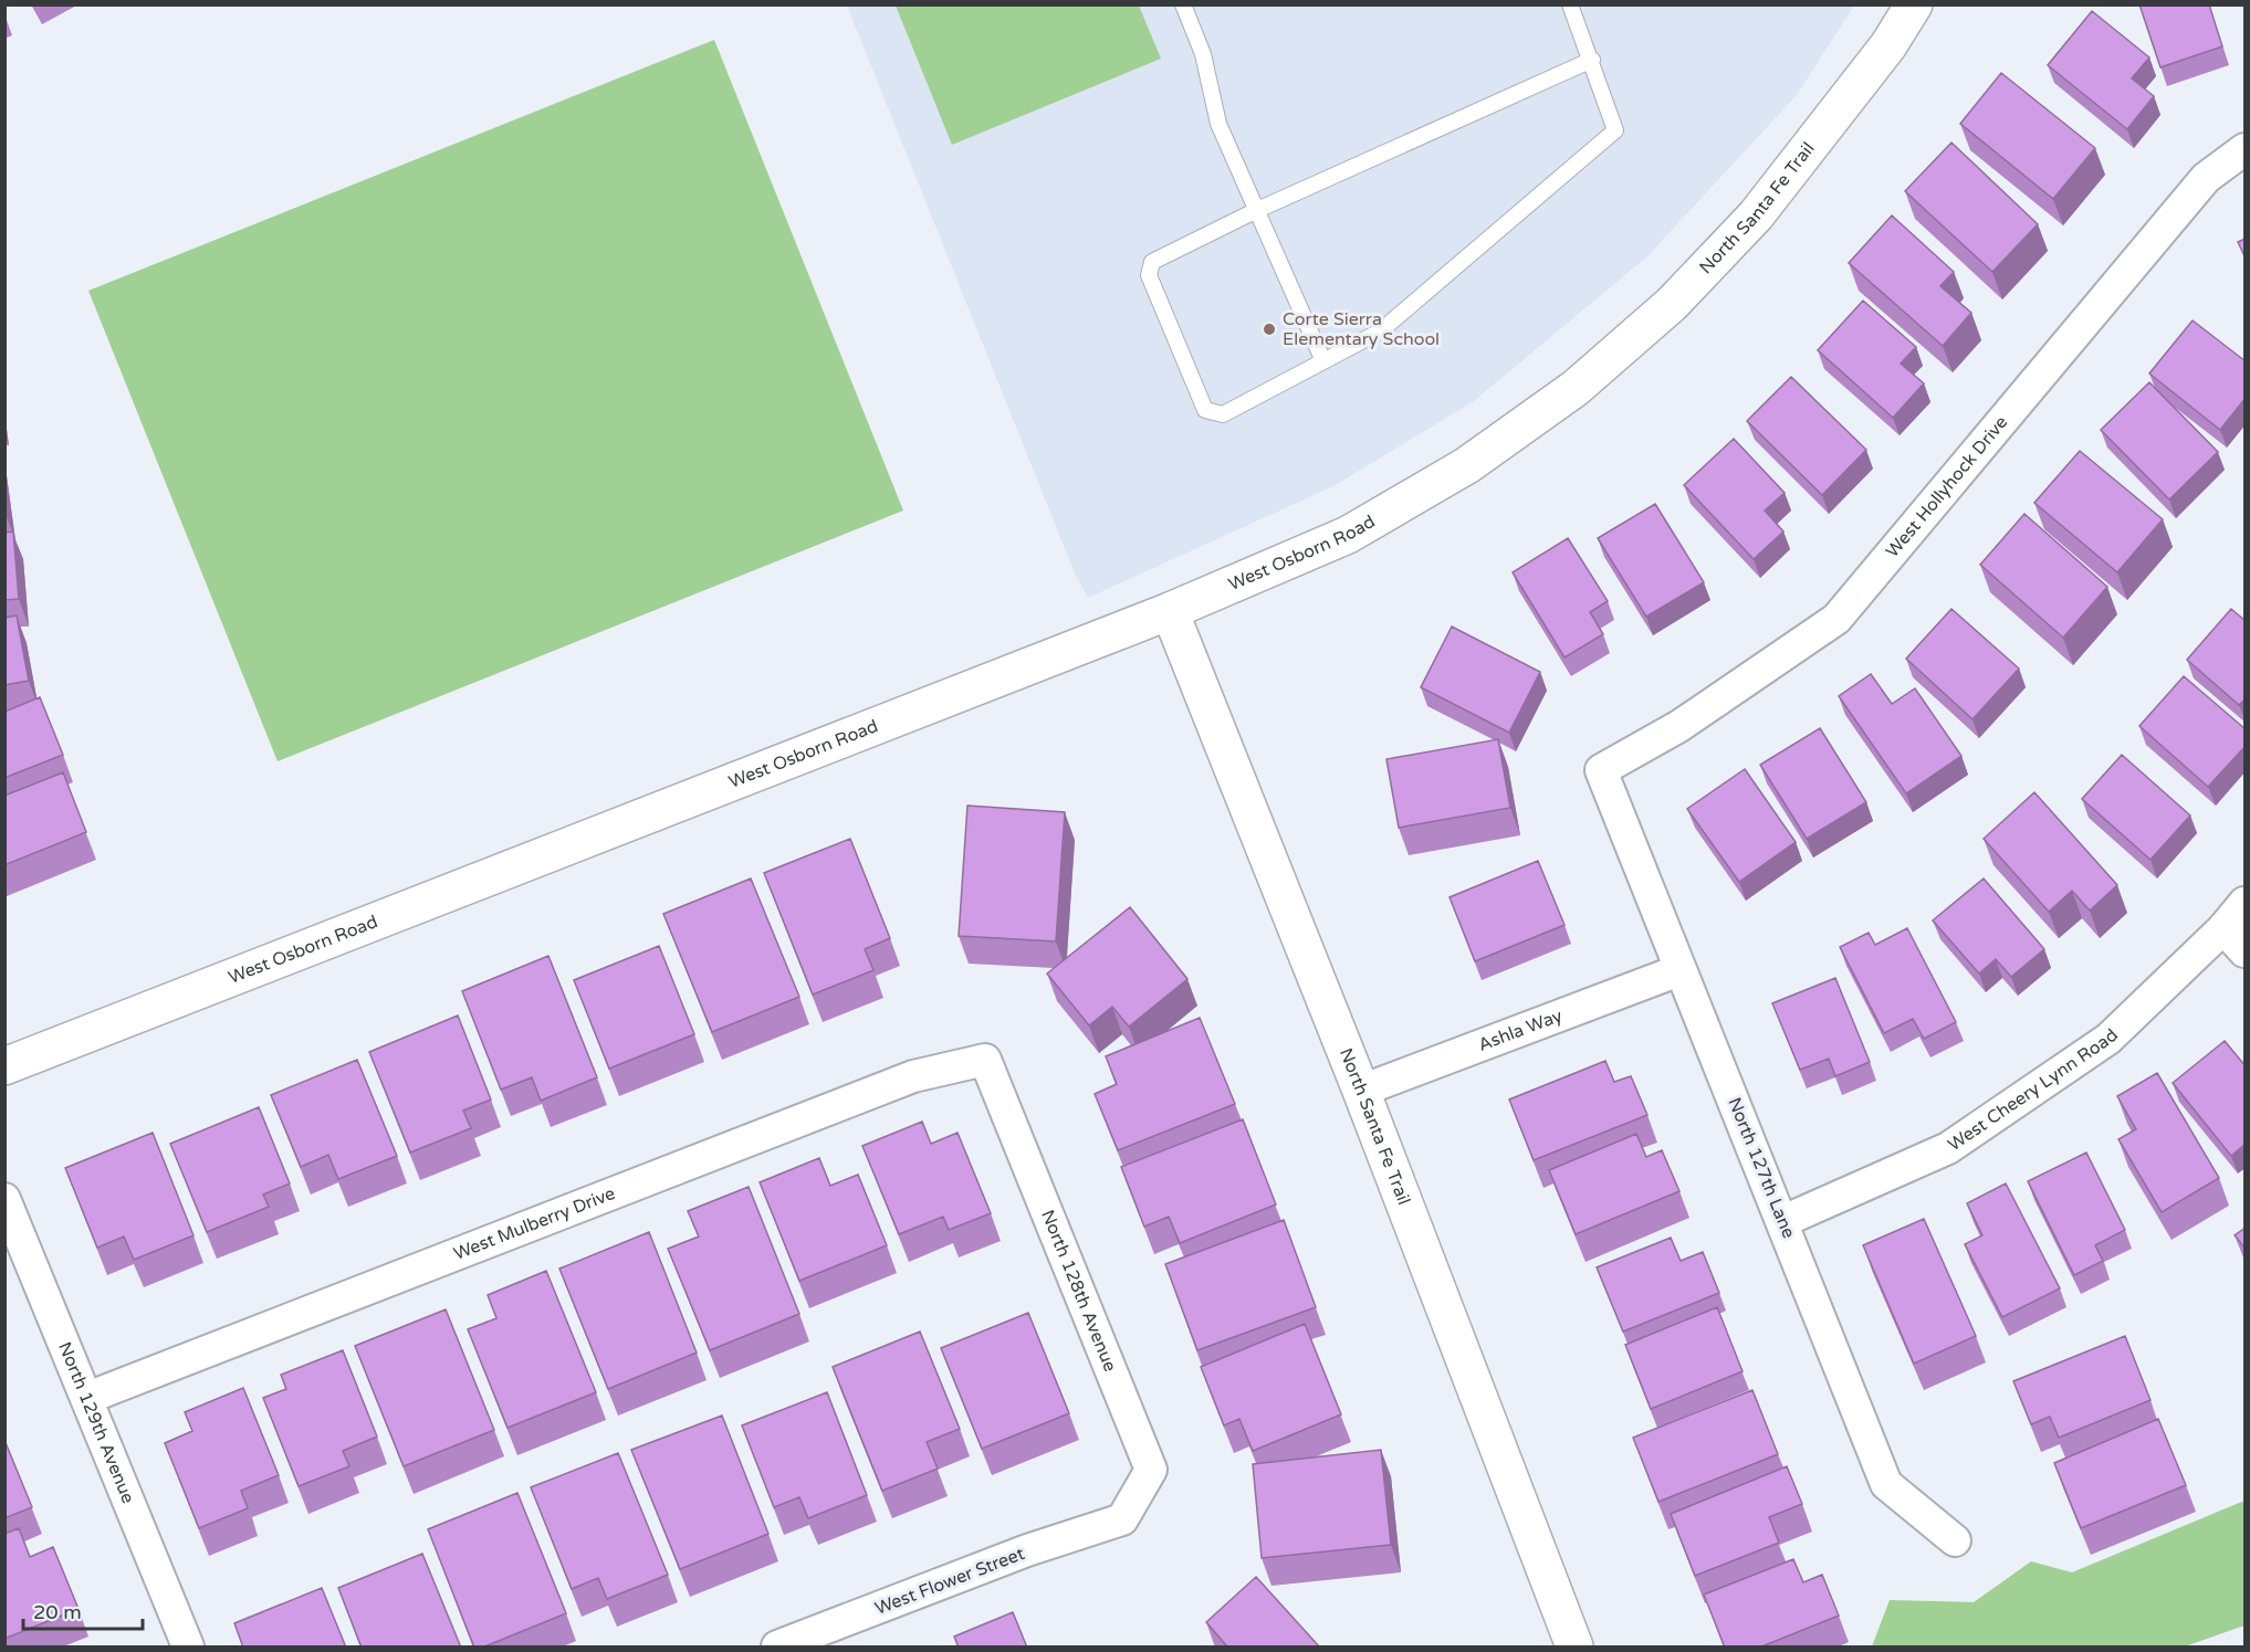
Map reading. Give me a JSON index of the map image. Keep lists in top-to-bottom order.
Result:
{
  "streets": {
    "street": [
      "North Santa Fe Trail",
      "West Hollyhock Drive",
      "West Osborn Road",
      "Ashla Way",
      "West Cheery Lynn Road",
      "North 127th Lane",
      "West Mulberry Drive",
      "North 128th Avenue",
      "North 129th Avenue",
      "West Flower Street"
    ]
  },
  "crossings": [
    ["North Santa Fe Trail", "West Osborn Road"],
    ["North Santa Fe Trail", "Ashla Way"],
    ["West Hollyhock Drive", "North 127th Lane"],
    ["Ashla Way", "North 127th Lane"],
    ["West Cheery Lynn Road", "North 127th Lane"],
    ["West Mulberry Drive", "North 128th Avenue"],
    ["West Mulberry Drive", "North 129th Avenue"],
    ["North 128th Avenue", "West Flower Street"]
  ],
  "places": ["Corte Sierra Elementary School"],
  "scale_bar": "20 m"
}
